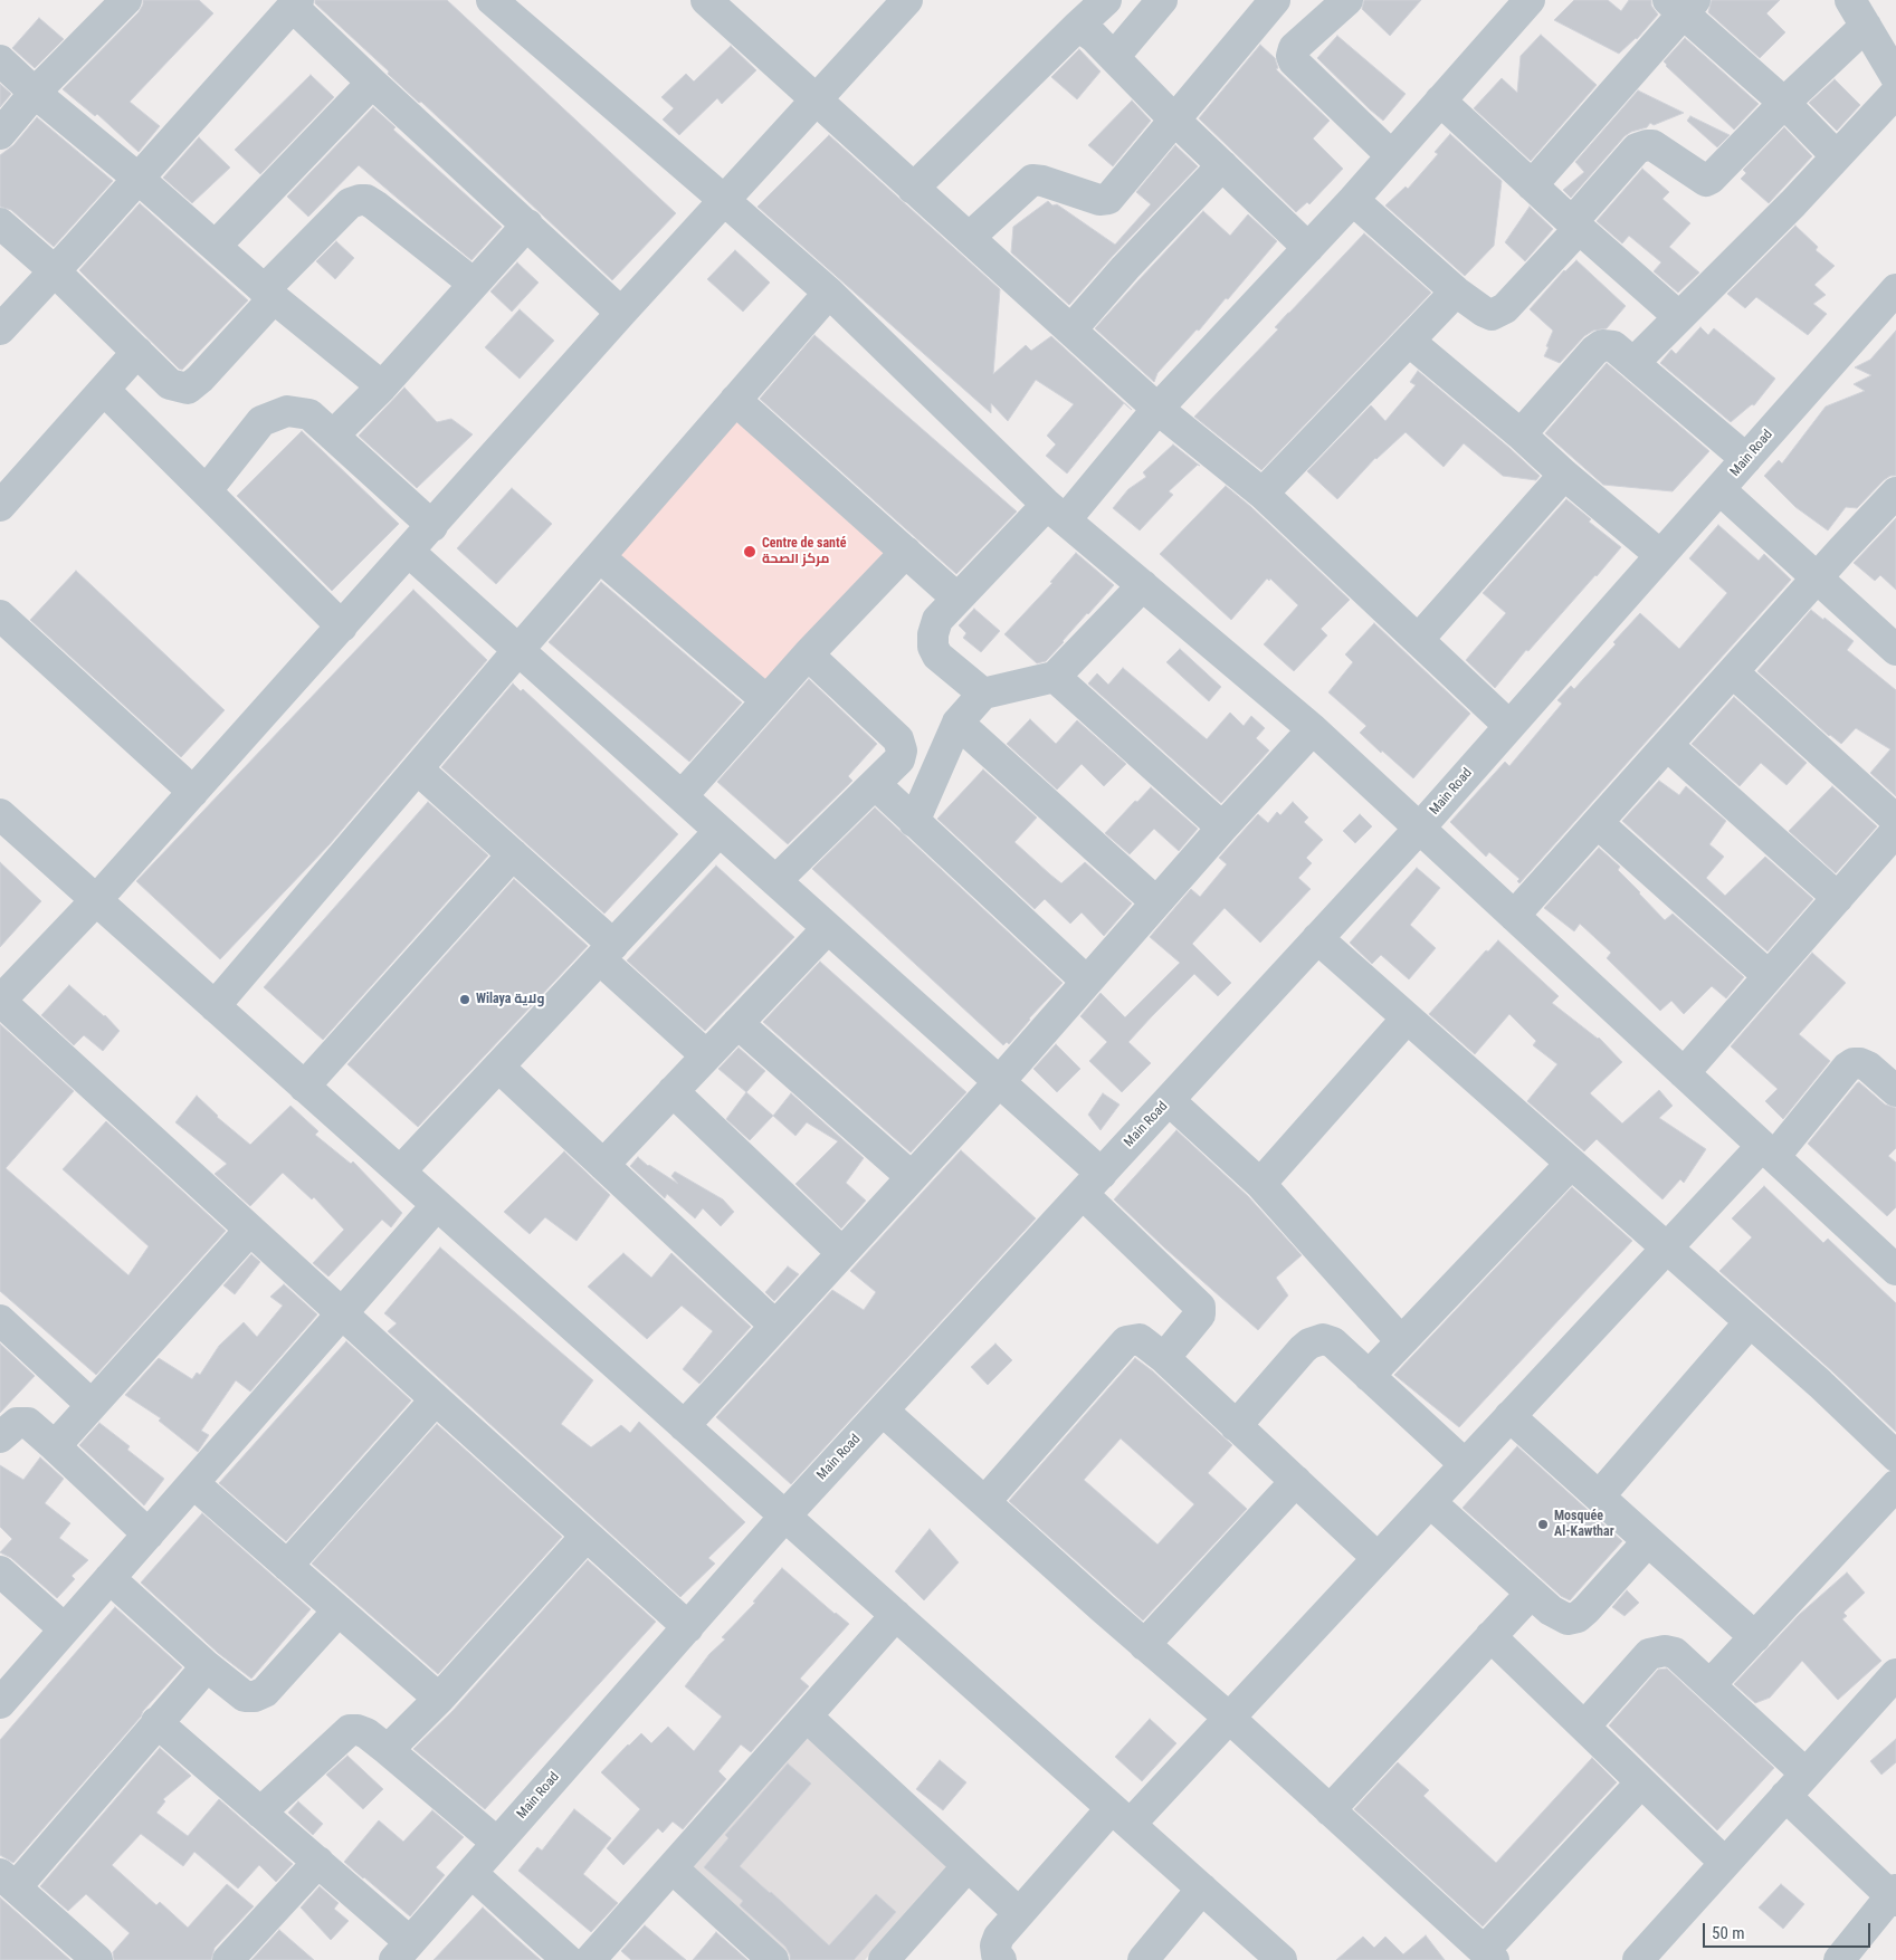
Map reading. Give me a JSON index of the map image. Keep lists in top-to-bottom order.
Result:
{
  "streets": {
    "street": ["Main Road"]
  },
  "places": ["Centre de santé مركز الصحة", "Wilaya ولاية", "Mosquée Al-Kawthar"],
  "scale_bar": "50 m"
}
